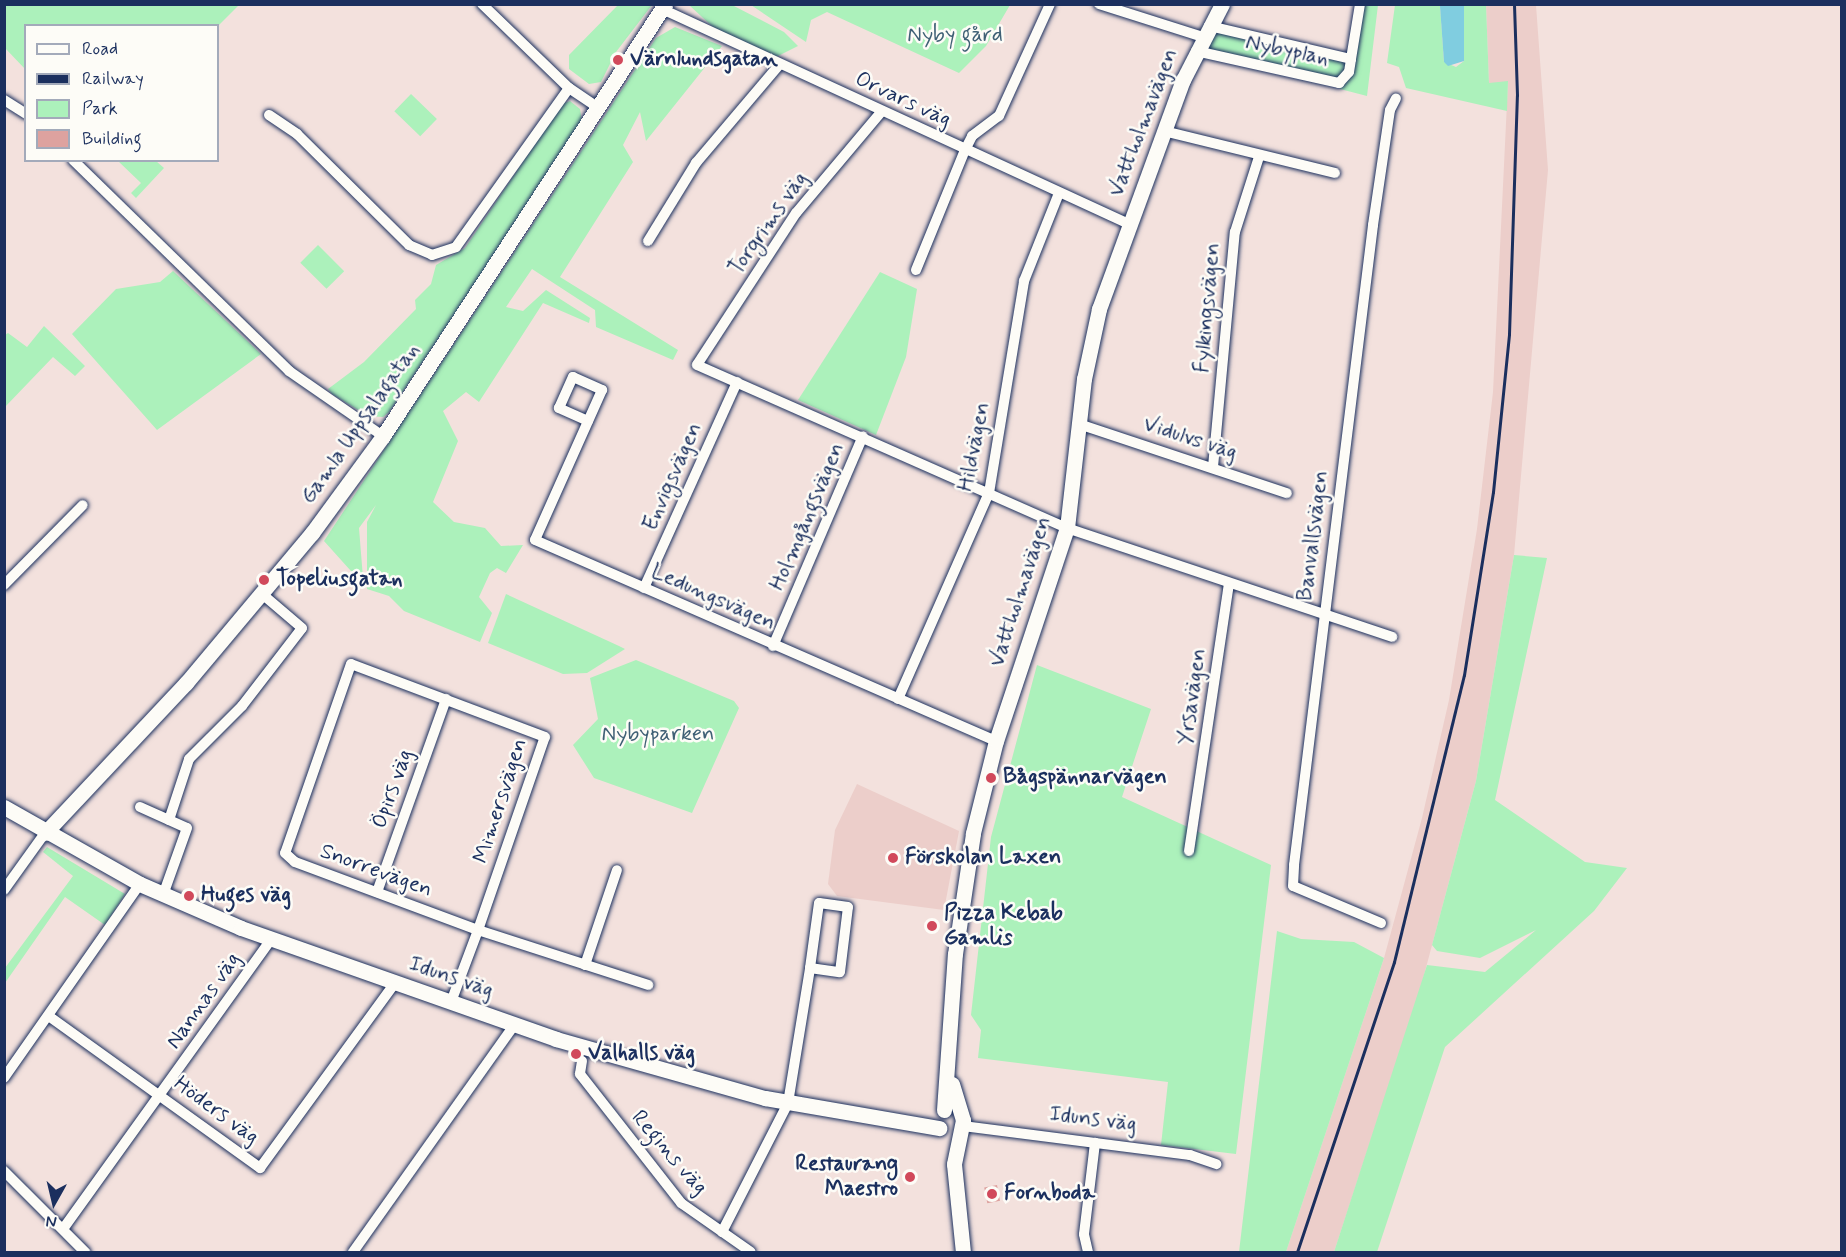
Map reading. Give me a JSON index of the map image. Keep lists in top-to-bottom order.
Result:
{
  "streets": {
    "street": [
      "Nybyplan",
      "Orvars väg",
      "Vattholmavägen",
      "Torgrims väg",
      "Fylkingsvägen",
      "Gamla Uppsalagatan",
      "Vidulvs väg",
      "Hildvägen",
      "Envigsvägen",
      "Holmgångsvägen",
      "Banvallsvägen",
      "Ledungsvägen",
      "Yrsavägen",
      "Öpirs väg",
      "Mimersvägen",
      "Snorrevägen",
      "Iduns väg",
      "Nannas väg",
      "Höders väg",
      "Regins väg"
    ]
  },
  "crossings": [
    ["Nybyplan", "Vattholmavägen"],
    ["Orvars väg", "Vattholmavägen"],
    ["Orvars väg", "Torgrims väg"],
    ["Orvars väg", "Gamla Uppsalagatan"],
    ["Orvars väg", "Hildvägen"],
    ["Vattholmavägen", "Vidulvs väg"],
    ["Vattholmavägen", "Ledungsvägen"],
    ["Vattholmavägen", "Iduns väg"],
    ["Torgrims väg", "Envigsvägen"],
    ["Fylkingsvägen", "Vidulvs väg"],
    ["Gamla Uppsalagatan", "Iduns väg"],
    ["Hildvägen", "Ledungsvägen"],
    ["Envigsvägen", "Ledungsvägen"],
    ["Holmgångsvägen", "Ledungsvägen"],
    ["Öpirs väg", "Mimersvägen"],
    ["Öpirs väg", "Snorrevägen"],
    ["Mimersvägen", "Snorrevägen"],
    ["Mimersvägen", "Iduns väg"],
    ["Iduns väg", "Nannas väg"],
    ["Iduns väg", "Höders väg"],
    ["Nannas väg", "Höders väg"]
  ],
  "parks": ["Nyby gård", "Nybyparken"],
  "places": [
    "Värnlundsgatan",
    "Topeliusgatan",
    "Bågspännarvägen",
    "Förskolan Laxen",
    "Huges väg",
    "Pizza Kebab Gamlis",
    "Valhalls väg",
    "Restaurang Maestro",
    "Fornboda"
  ],
  "legend": [
    "Road",
    "Railway",
    "Park",
    "Building"
  ],
  "north": "bottom"
}
